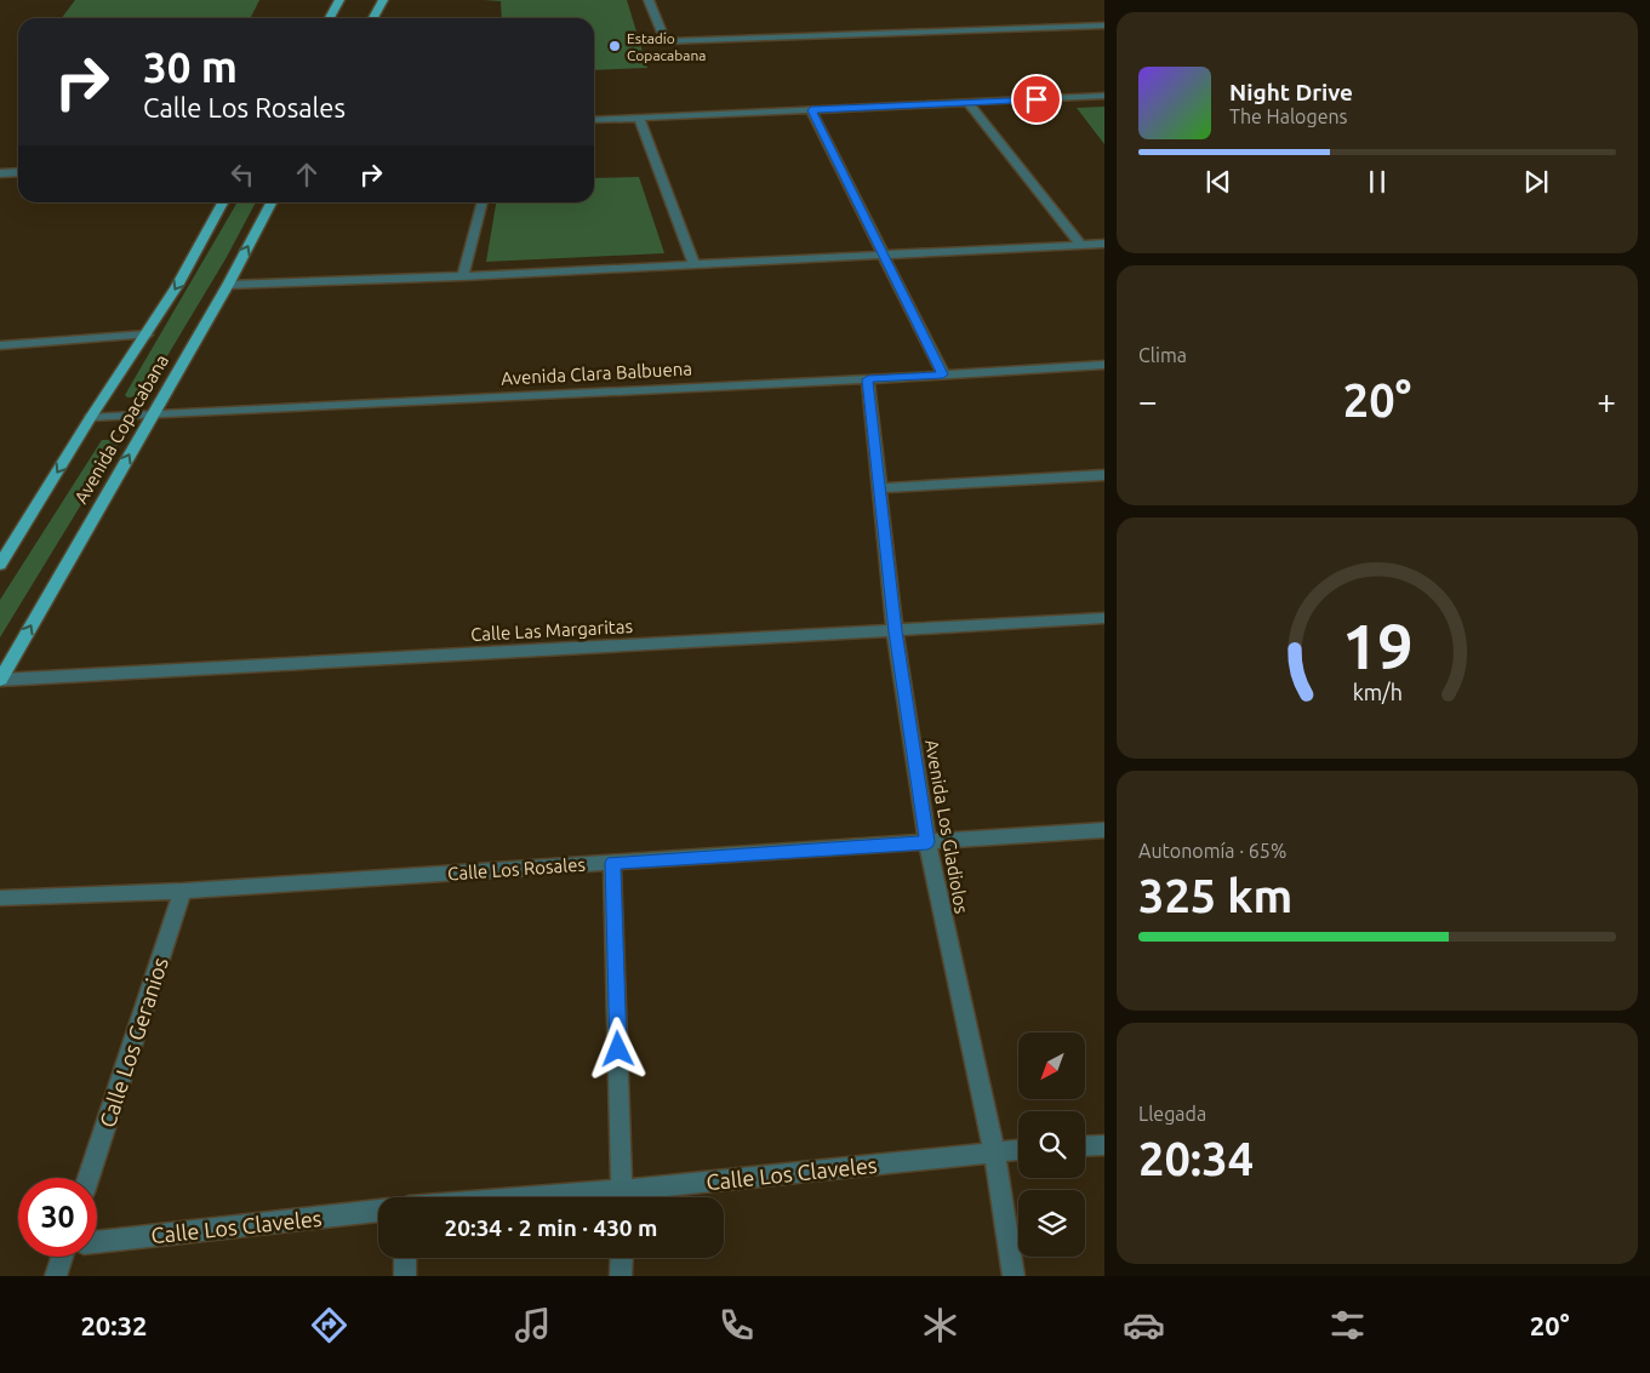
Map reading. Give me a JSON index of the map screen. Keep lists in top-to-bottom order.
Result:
{
  "streets": {
    "main road": ["Avenida Copacabana"],
    "street": [
      "Avenida Clara Balbuena",
      "Calle Las Margaritas",
      "Avenida Los Gladiolos",
      "Calle Los Rosales",
      "Calle Los Geranios",
      "Calle Los Claveles"
    ]
  },
  "crossings": [
    ["Avenida Clara Balbuena", "Avenida Copacabana"],
    ["Avenida Clara Balbuena", "Avenida Los Gladiolos"],
    ["Avenida Copacabana", "Calle Las Margaritas"],
    ["Calle Las Margaritas", "Avenida Los Gladiolos"],
    ["Avenida Los Gladiolos", "Calle Los Rosales"],
    ["Avenida Los Gladiolos", "Calle Los Claveles"],
    ["Calle Los Rosales", "Calle Los Geranios"]
  ],
  "places": ["Estadio Copacabana"],
  "north": "bottom left",
  "page": {
    "turn": ["30 m", "Calle Los Rosales"],
    "song": ["Night Drive", "The Halogens"],
    "tile": [
      "Clima",
      ["Autonomía · 65%", "325 km"],
      ["Llegada", "20:34"]
    ],
    "heat": ["−", "20°", "+"],
    "limit": "30",
    "trip": "20:34 · 2 min · 430 m",
    "tabs": ["20:32", "20°"],
    "gauge": ["19", "km/h"]
  }
}
